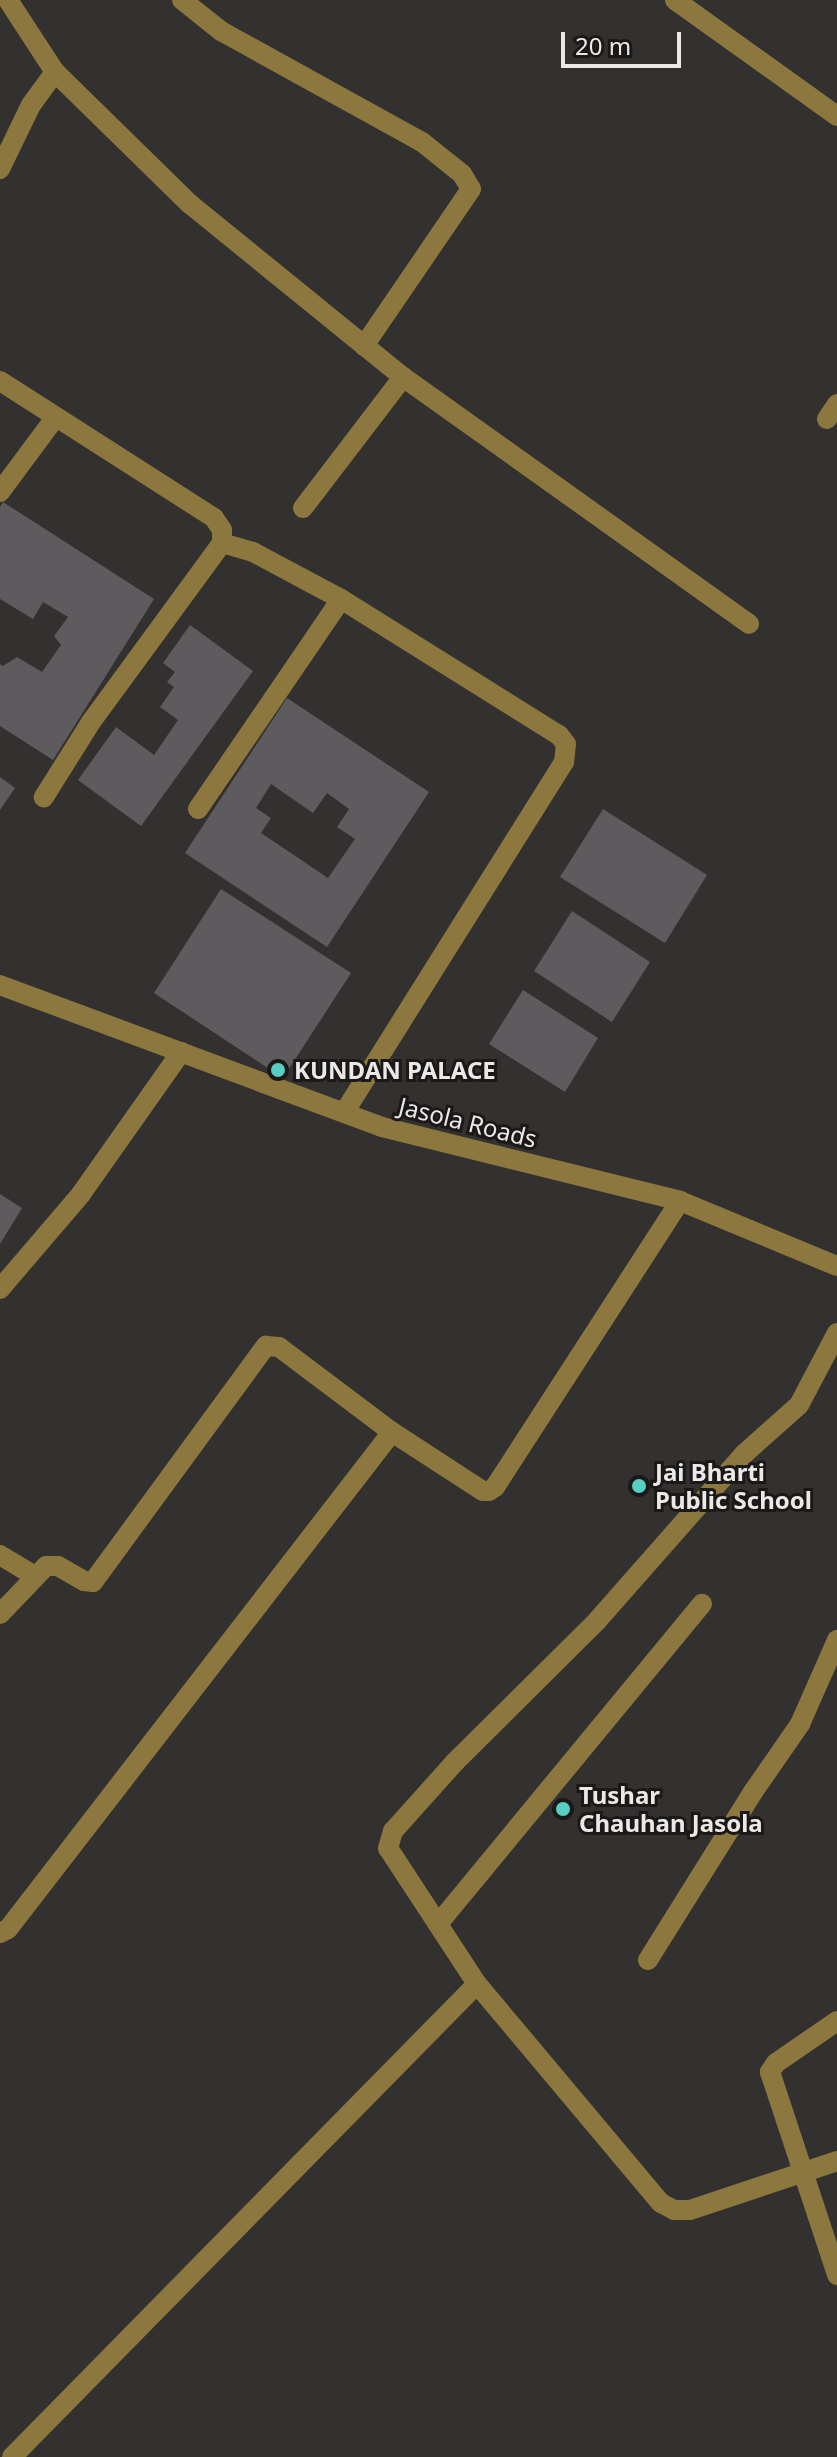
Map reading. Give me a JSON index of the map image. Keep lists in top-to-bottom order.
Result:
{
  "streets": {
    "street": ["Jasola Roads"]
  },
  "places": ["KUNDAN PALACE", "Jai Bharti Public School", "Tushar Chauhan Jasola"],
  "scale_bar": "20 m"
}
